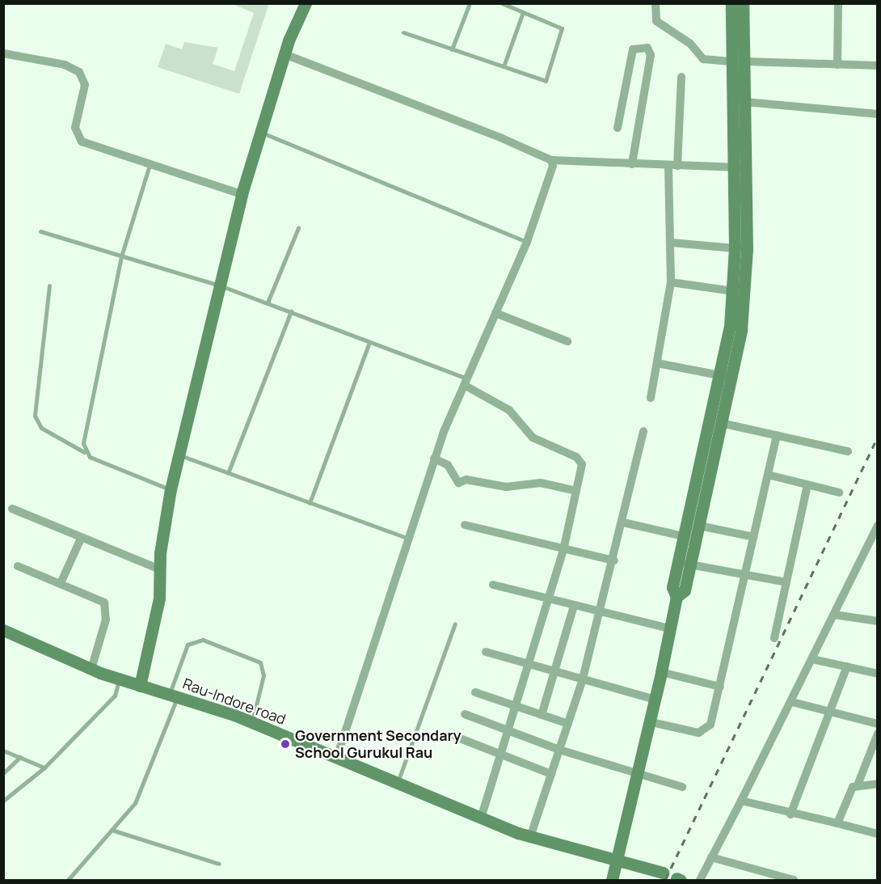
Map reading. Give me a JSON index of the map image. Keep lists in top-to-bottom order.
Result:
{
  "streets": {
    "street": ["Rau-Indore road"]
  },
  "places": ["Government Secondary School Gurukul Rau"]
}
